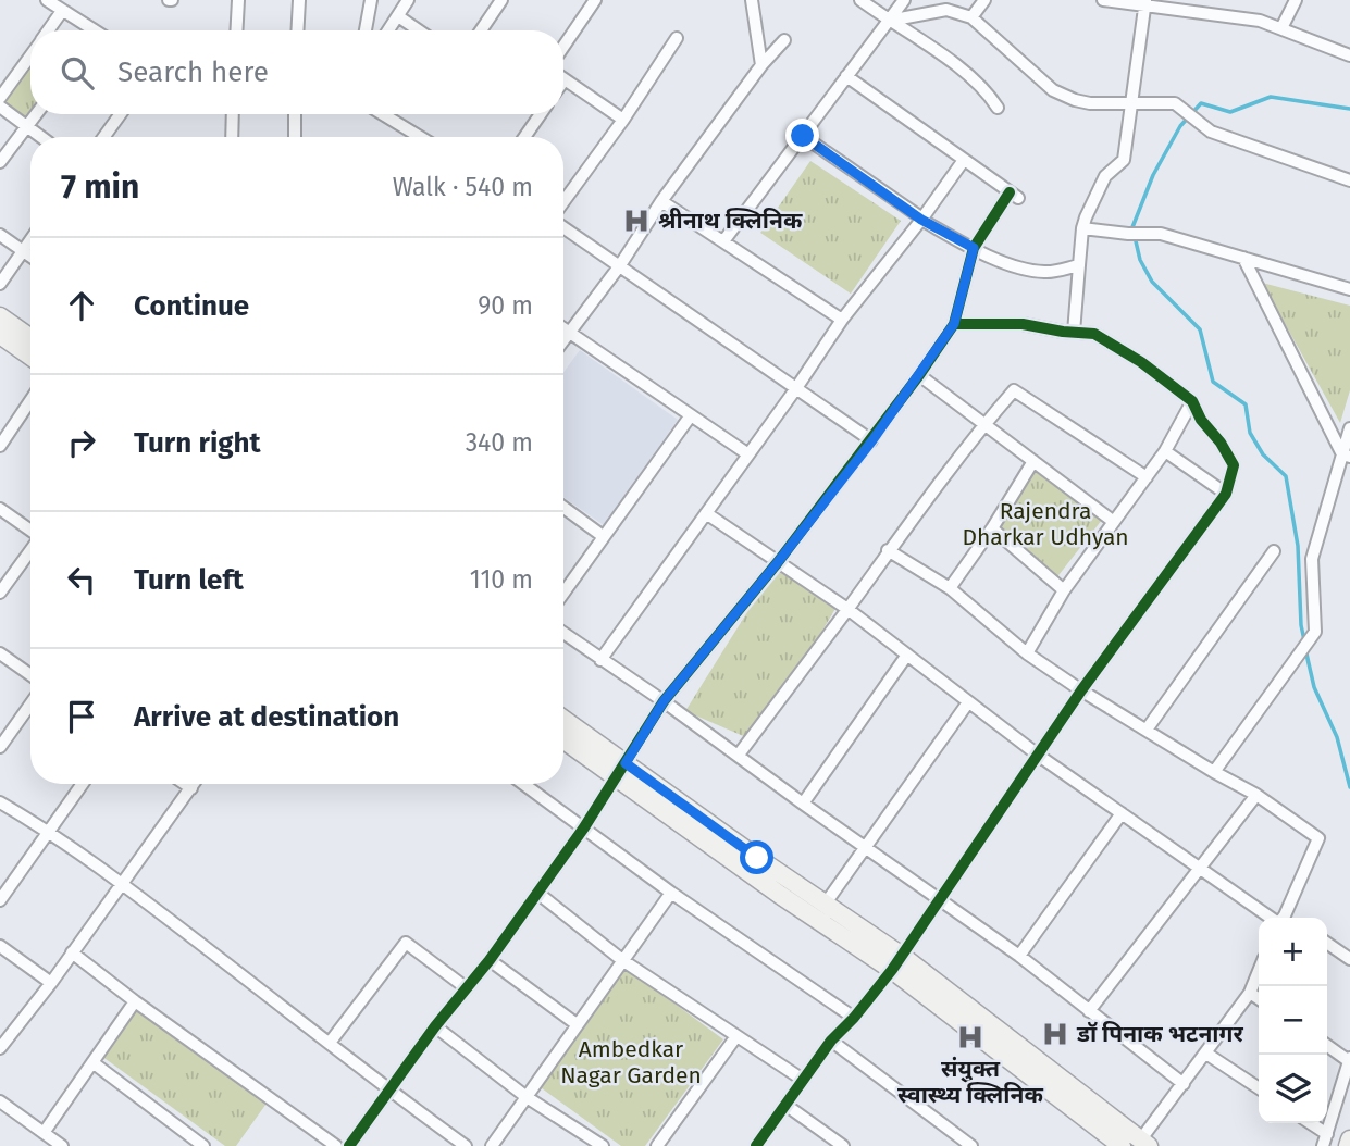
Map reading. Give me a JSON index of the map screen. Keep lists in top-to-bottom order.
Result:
{
  "parks": ["Rajendra Dharkar Udhyan", "Ambedkar Nagar Garden"],
  "places": {
    "hospital": ["श्रीनाथ क्लिनिक", "डॉ पिनाक भटनागर", "संयुक्त स्वास्थ्य क्लिनिक"]
  },
  "page": {
    "search": "Search here",
    "heading": ["7 min", "Walk · 540 m"],
    "list": [
      ["Continue", "90 m"],
      ["Turn right", "340 m"],
      ["Turn left", "110 m"],
      "Arrive at destination"
    ],
    "map_buttons": ["+", "−"]
  }
}
